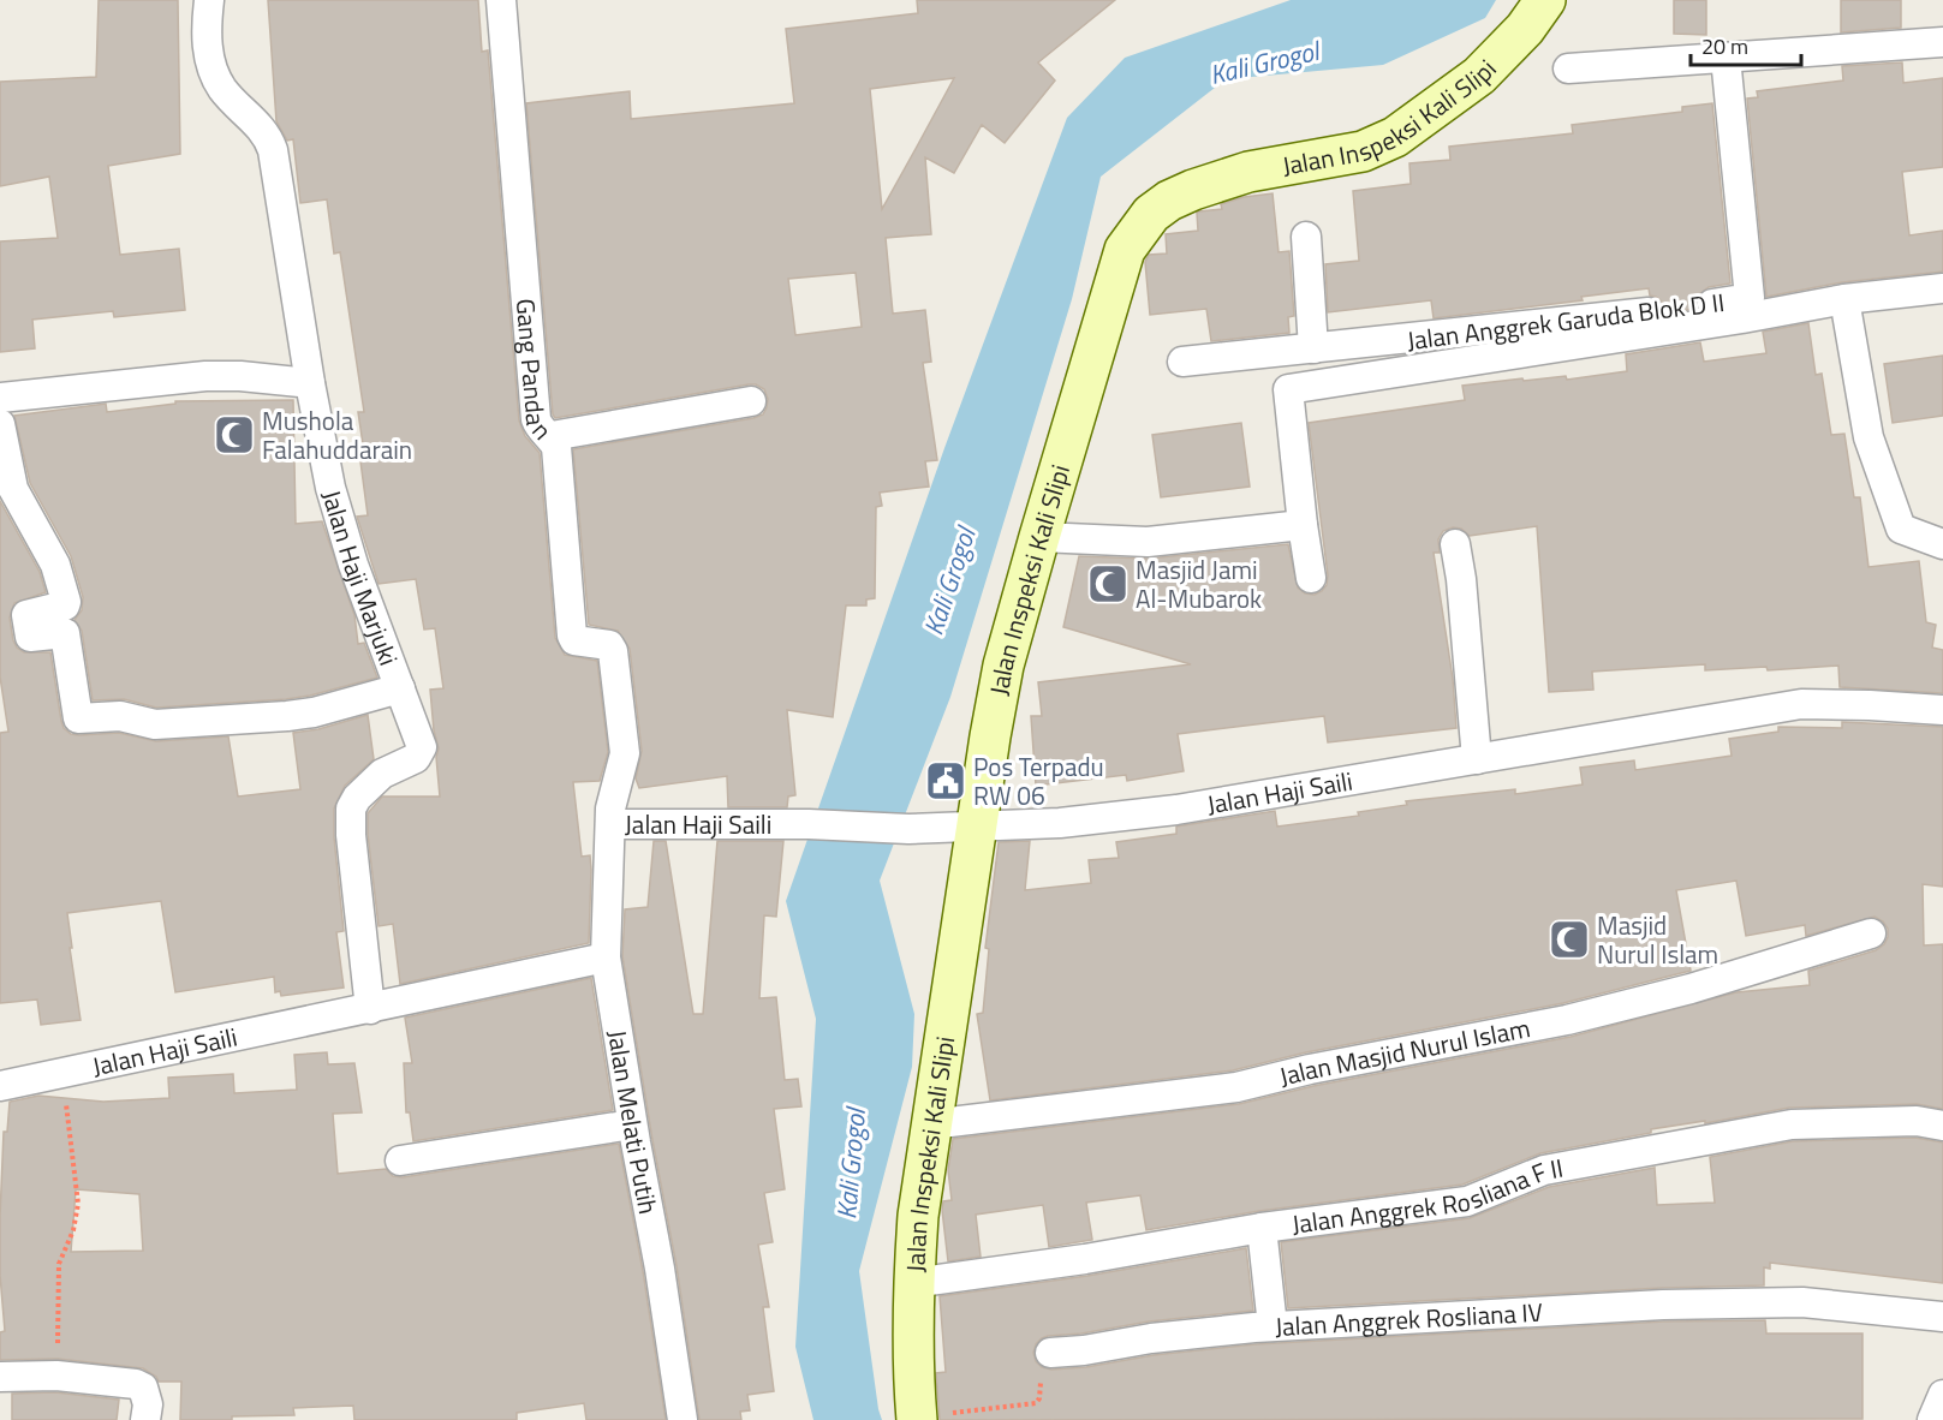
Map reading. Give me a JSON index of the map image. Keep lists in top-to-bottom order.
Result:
{
  "streets": {
    "street": [
      "Jalan Inspeksi Kali Slipi",
      "Jalan Anggrek Garuda Blok D II",
      "Gang Pandan",
      "Jalan Haji Marjuki",
      "Jalan Haji Saili",
      "Jalan Masjid Nurul Islam",
      "Jalan Melati Putih",
      "Jalan Anggrek Rosliana F II",
      "Jalan Anggrek Rosliana IV"
    ]
  },
  "crossings": [
    ["Jalan Inspeksi Kali Slipi", "Jalan Haji Saili"],
    ["Jalan Inspeksi Kali Slipi", "Jalan Masjid Nurul Islam"],
    ["Jalan Inspeksi Kali Slipi", "Jalan Anggrek Rosliana F II"],
    ["Gang Pandan", "Jalan Haji Saili"],
    ["Gang Pandan", "Jalan Melati Putih"],
    ["Jalan Haji Marjuki", "Jalan Haji Saili"],
    ["Jalan Haji Saili", "Jalan Melati Putih"]
  ],
  "water": ["Kali Grogol"],
  "places": {
    "mosque": ["Mushola Falahuddarain", "Masjid Jami Al-Mubarok", "Masjid Nurul Islam"],
    "public building": ["Pos Terpadu RW 06"]
  },
  "scale_bar": "20 m"
}
